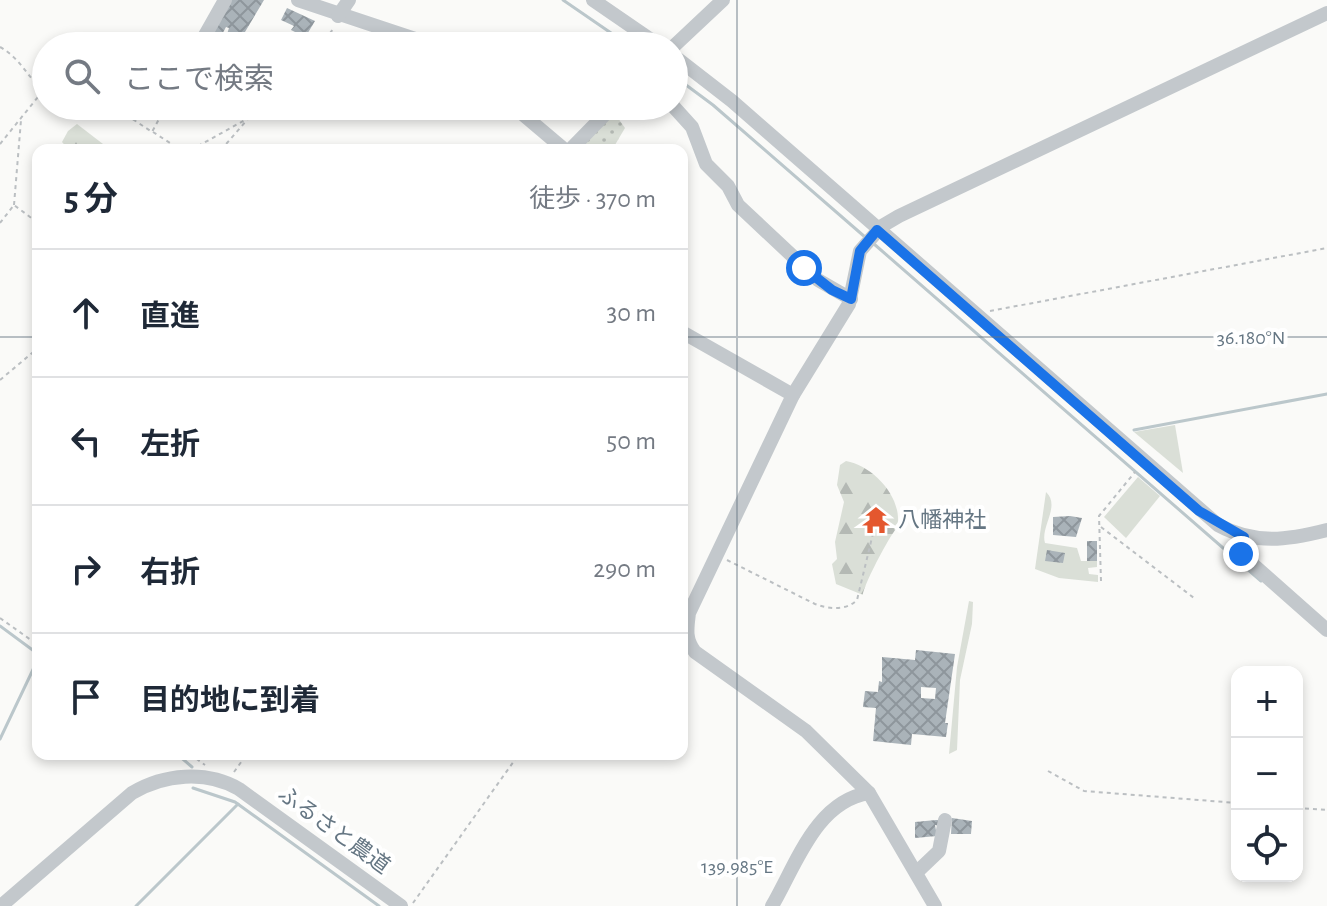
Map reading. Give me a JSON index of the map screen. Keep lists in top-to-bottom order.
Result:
{
  "streets": {
    "street": ["ふるさと農道"]
  },
  "places": {
    "temple": ["八幡神社"]
  },
  "page": {
    "search": "ここで検索",
    "heading": ["5 分", "徒歩 · 370 m"],
    "list": [
      ["直進", "30 m"],
      ["左折", "50 m"],
      ["右折", "290 m"],
      "目的地に到着"
    ],
    "map_buttons": ["+", "−"]
  },
  "coordinates": ["36.180°N", "139.985°E"]
}
